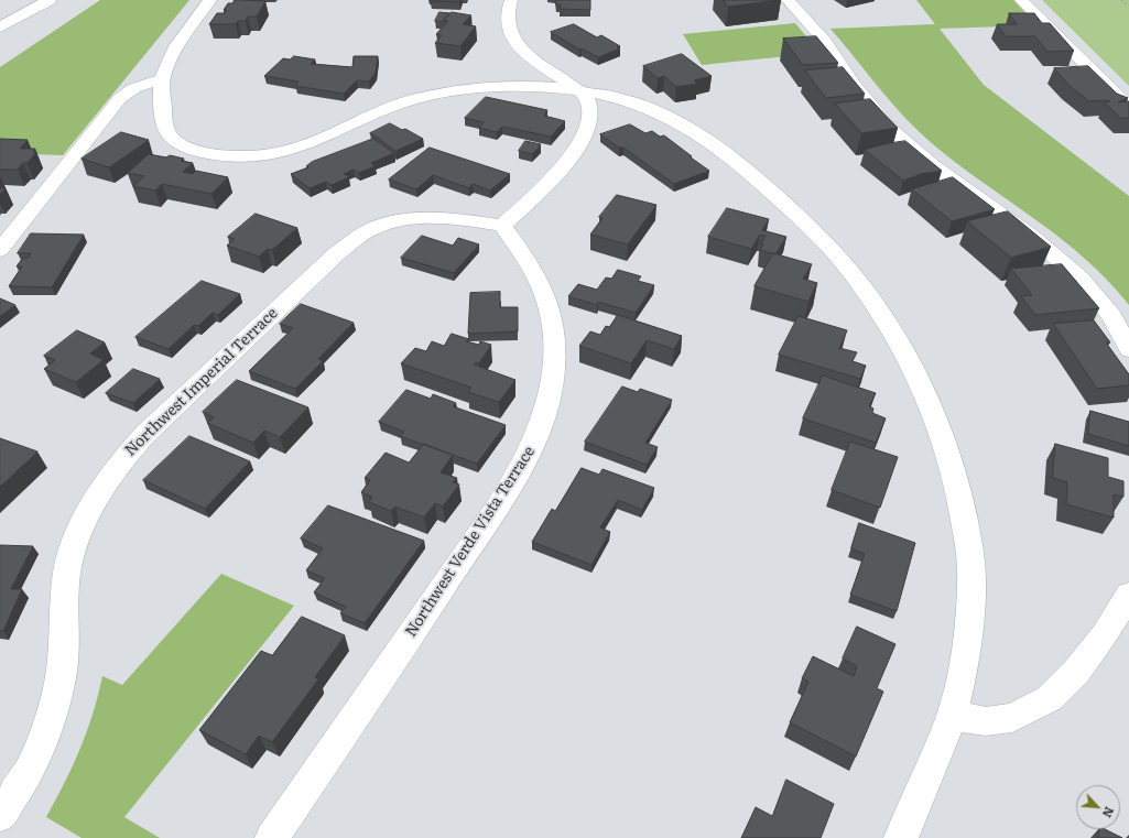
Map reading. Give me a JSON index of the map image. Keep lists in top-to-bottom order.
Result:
{
  "streets": {
    "street": ["Northwest Imperial Terrace", "Northwest Verde Vista Terrace"]
  },
  "crossings": [
    ["Northwest Imperial Terrace", "Northwest Verde Vista Terrace"]
  ],
  "north": "bottom right"
}
